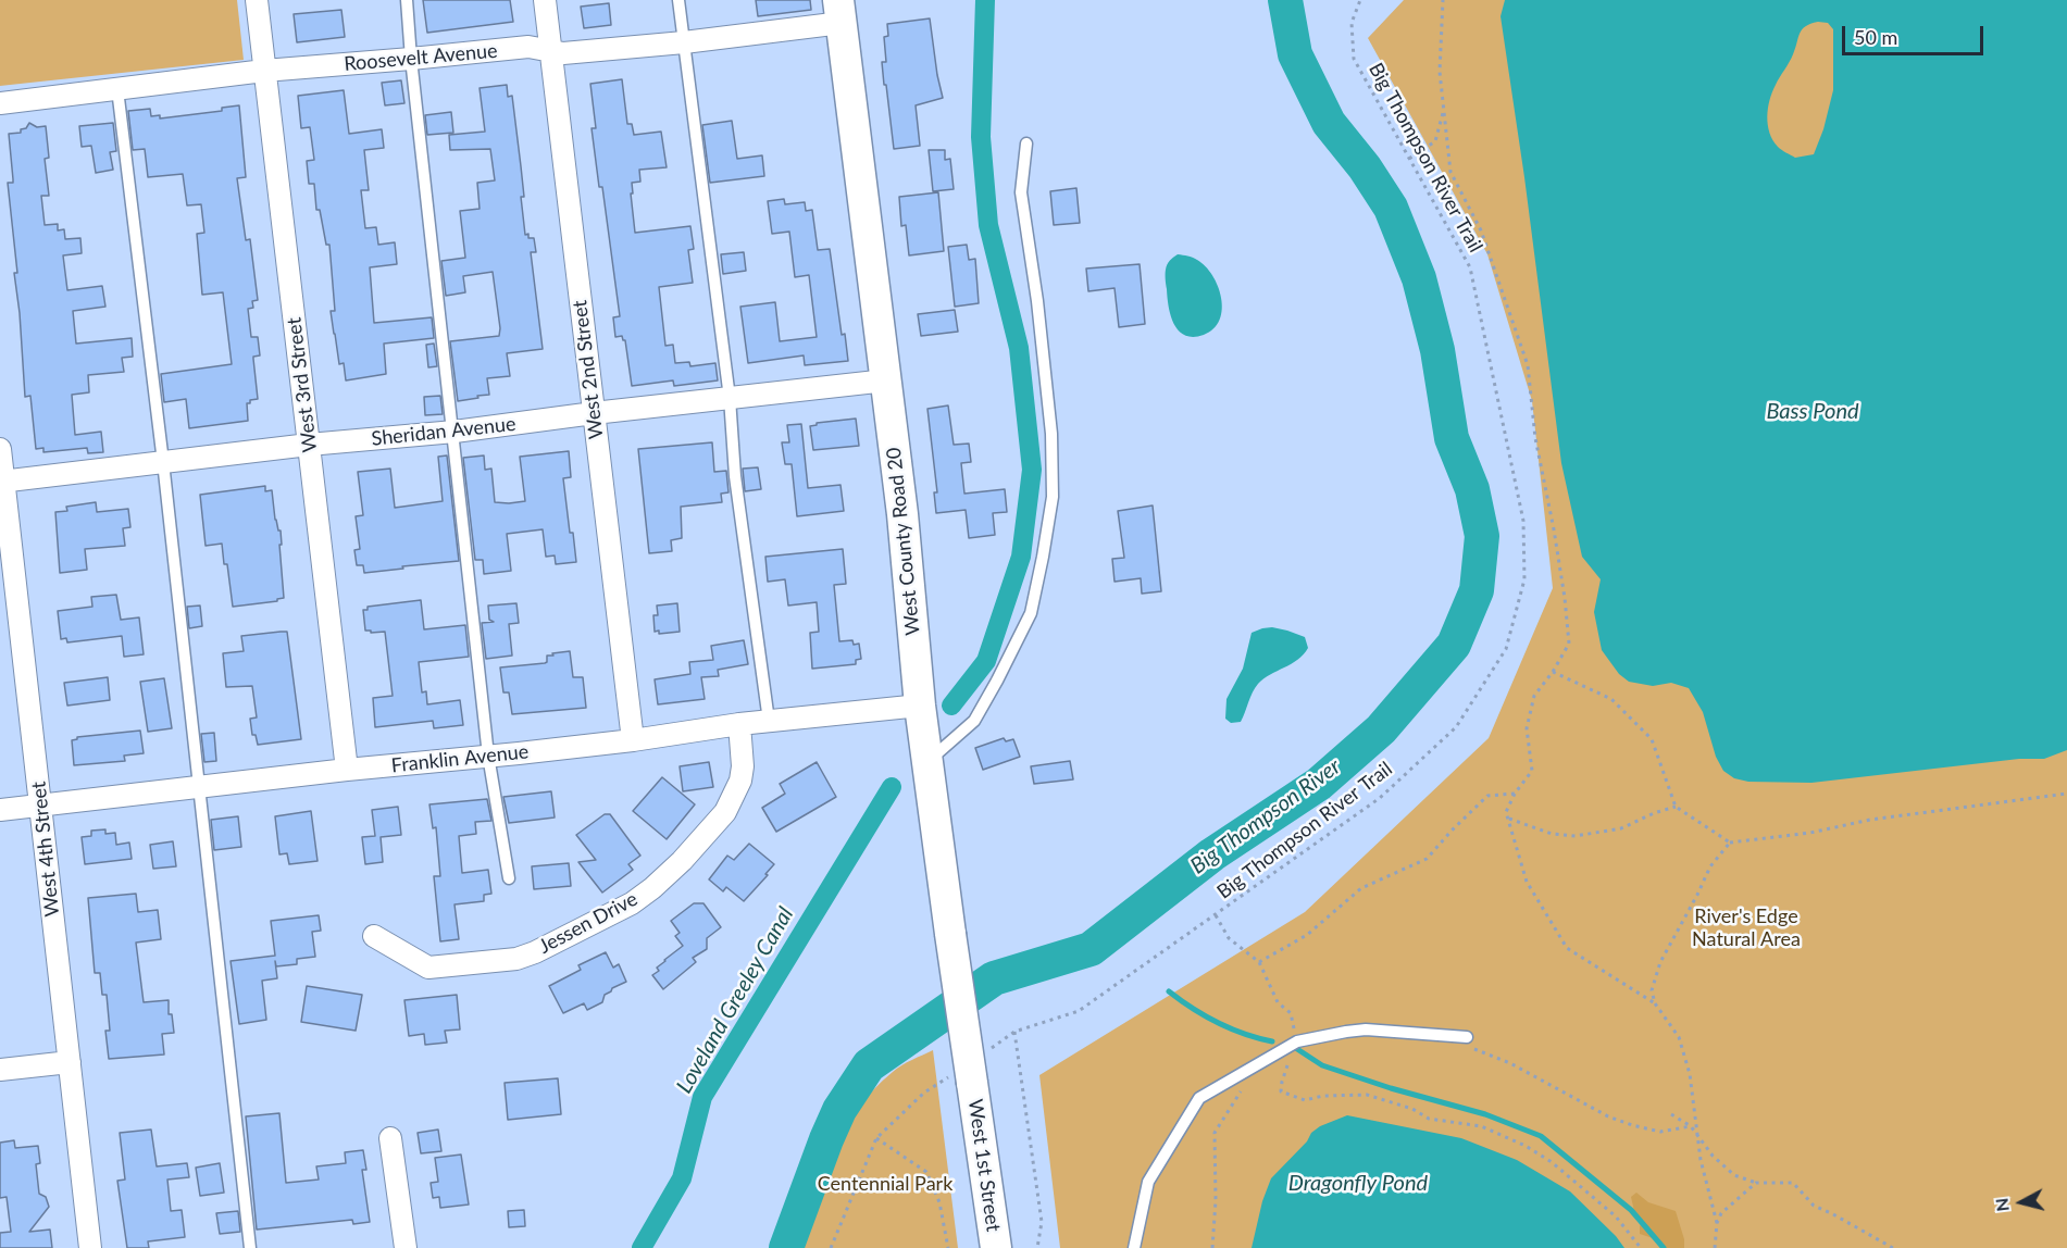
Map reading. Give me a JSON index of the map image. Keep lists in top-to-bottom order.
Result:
{
  "streets": {
    "main road": ["West County Road 20", "West 1st Street"],
    "street": [
      "Roosevelt Avenue",
      "West 2nd Street",
      "West 3rd Street",
      "Sheridan Avenue",
      "Franklin Avenue",
      "West 4th Street",
      "Jessen Drive"
    ],
    "path": ["Big Thompson River Trail"]
  },
  "crossings": [
    ["Roosevelt Avenue", "West 2nd Street"],
    ["Roosevelt Avenue", "West 3rd Street"],
    ["Roosevelt Avenue", "West County Road 20"],
    ["West 2nd Street", "Sheridan Avenue"],
    ["West 2nd Street", "Franklin Avenue"],
    ["West 3rd Street", "Sheridan Avenue"],
    ["West 3rd Street", "Franklin Avenue"],
    ["Sheridan Avenue", "West County Road 20"],
    ["Sheridan Avenue", "West 4th Street"],
    ["West County Road 20", "Franklin Avenue"],
    ["West County Road 20", "West 1st Street"],
    ["Franklin Avenue", "West 4th Street"],
    ["Franklin Avenue", "Jessen Drive"]
  ],
  "water": [
    "Bass Pond",
    "Big Thompson River",
    "Loveland Greeley Canal",
    "Dragonfly Pond"
  ],
  "parks": ["River's Edge Natural Area", "Centennial Park"],
  "scale_bar": "50 m",
  "north": "left"
}
